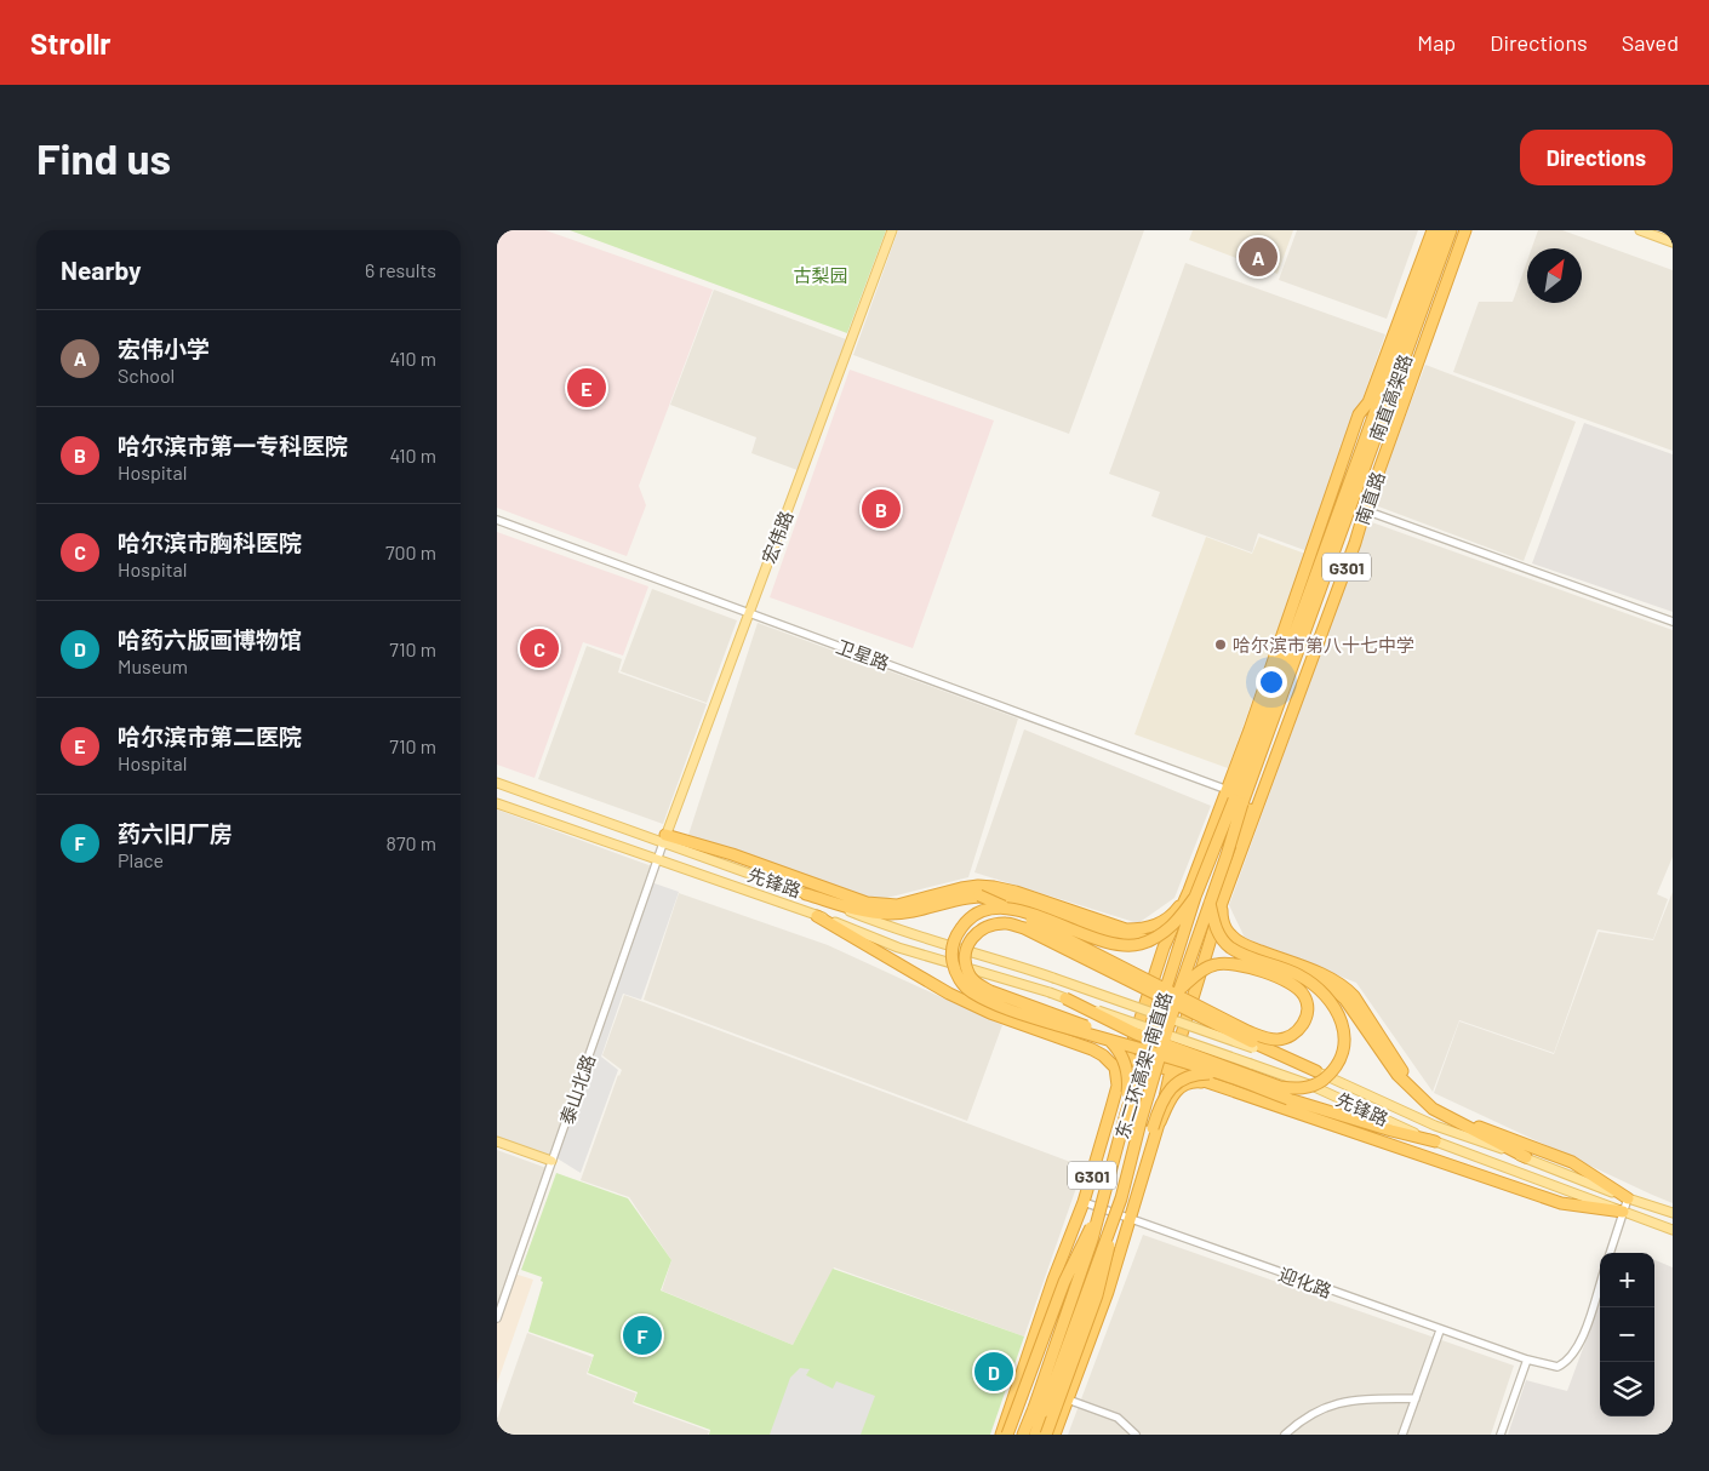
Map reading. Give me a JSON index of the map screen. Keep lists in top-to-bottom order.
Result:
{
  "streets": {
    "highway": [
      "南直高架路",
      "南直路",
      "G301",
      "东二环高架-南直路"
    ],
    "main road": ["宏伟路", "先锋路"],
    "street": ["卫星路", "泰山北路", "迎化路"]
  },
  "crossings": [
    ["南直高架路", "东二环高架-南直路"],
    ["南直路", "G301"],
    ["南直路", "卫星路"],
    ["南直路", "东二环高架-南直路"],
    ["宏伟路", "卫星路"],
    ["宏伟路", "先锋路"],
    ["宏伟路", "泰山北路"],
    ["G301", "迎化路"],
    ["先锋路", "泰山北路"]
  ],
  "parks": ["古梨园"],
  "places": ["哈尔滨市第八十七中学"],
  "north": "top right",
  "page": {
    "header": "Strollr",
    "nav": ["Map", "Directions", "Saved"],
    "buttons": "Directions",
    "title": "Find us",
    "heading": ["Nearby", "6 results"],
    "pins": [
      "A",
      "E",
      "B",
      "C",
      "F",
      "D"
    ],
    "list": [
      {
        "mark": "A",
        "name": "宏伟小学",
        "note": "School",
        "value": "410 m"
      },
      {
        "mark": "B",
        "name": "哈尔滨市第一专科医院",
        "note": "Hospital",
        "value": "410 m"
      },
      {
        "mark": "C",
        "name": "哈尔滨市胸科医院",
        "note": "Hospital",
        "value": "700 m"
      },
      {
        "mark": "D",
        "name": "哈药六版画博物馆",
        "note": "Museum",
        "value": "710 m"
      },
      {
        "mark": "E",
        "name": "哈尔滨市第二医院",
        "note": "Hospital",
        "value": "710 m"
      },
      {
        "mark": "F",
        "name": "药六旧厂房",
        "note": "Place",
        "value": "870 m"
      }
    ],
    "map_buttons": ["+", "−"]
  }
}
